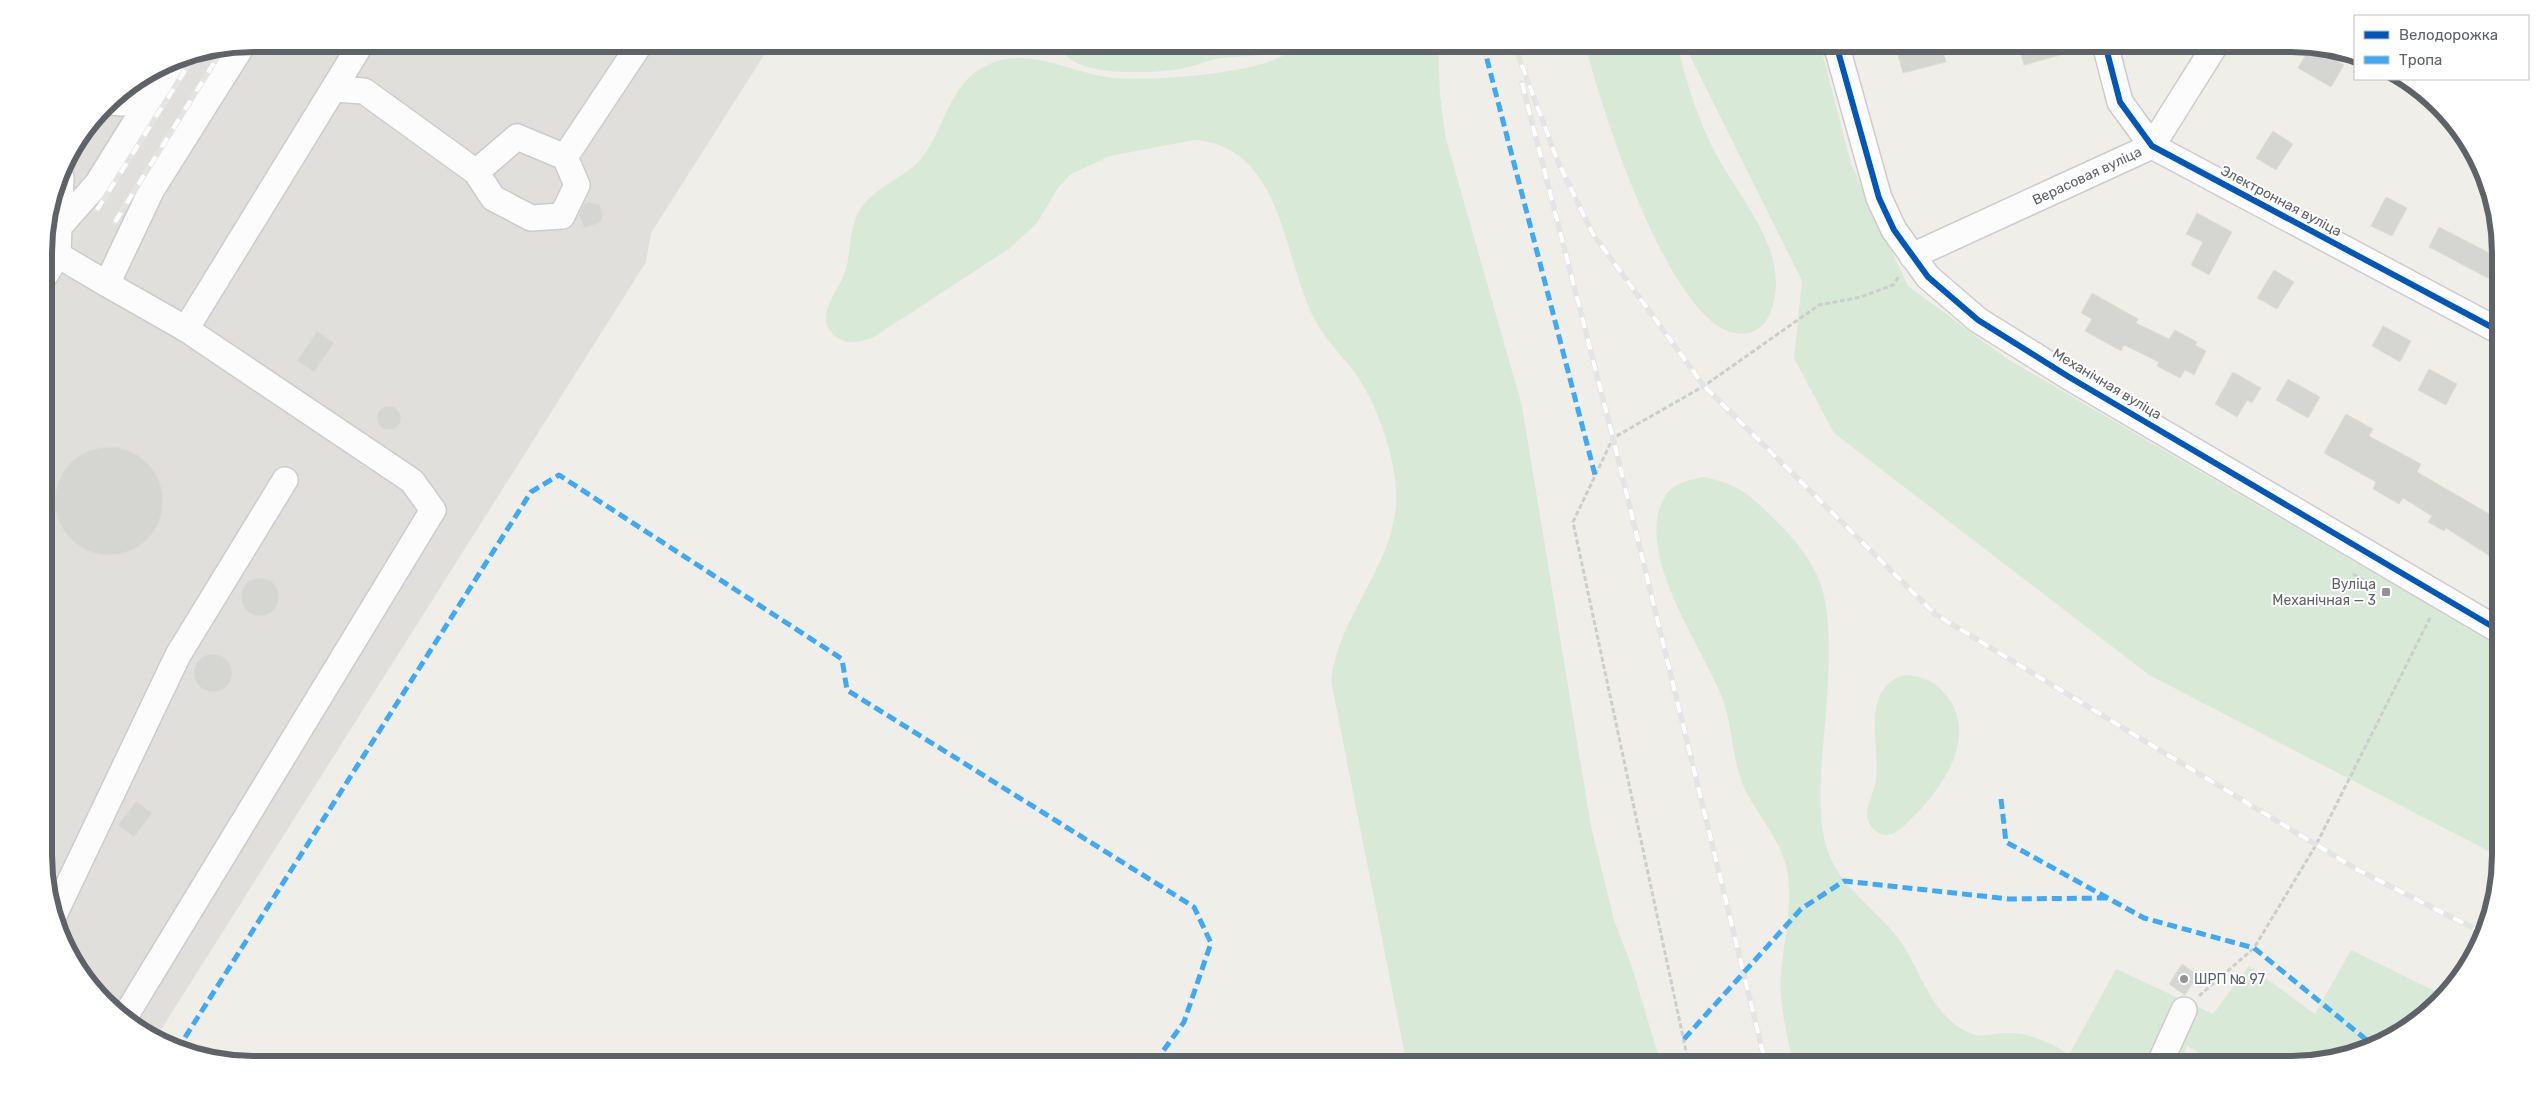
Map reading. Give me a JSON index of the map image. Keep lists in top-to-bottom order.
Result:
{
  "streets": {
    "street": ["Верасовая вуліца", "Электронная вуліца", "Механічная вуліца"]
  },
  "crossings": [
    ["Верасовая вуліца", "Электронная вуліца"],
    ["Верасовая вуліца", "Механічная вуліца"]
  ],
  "places": {
    "transit": ["Вуліца Механічная — 3"],
    "other": ["ШРП № 97"]
  },
  "legend": ["Велодорожка", "Тропа"]
}
